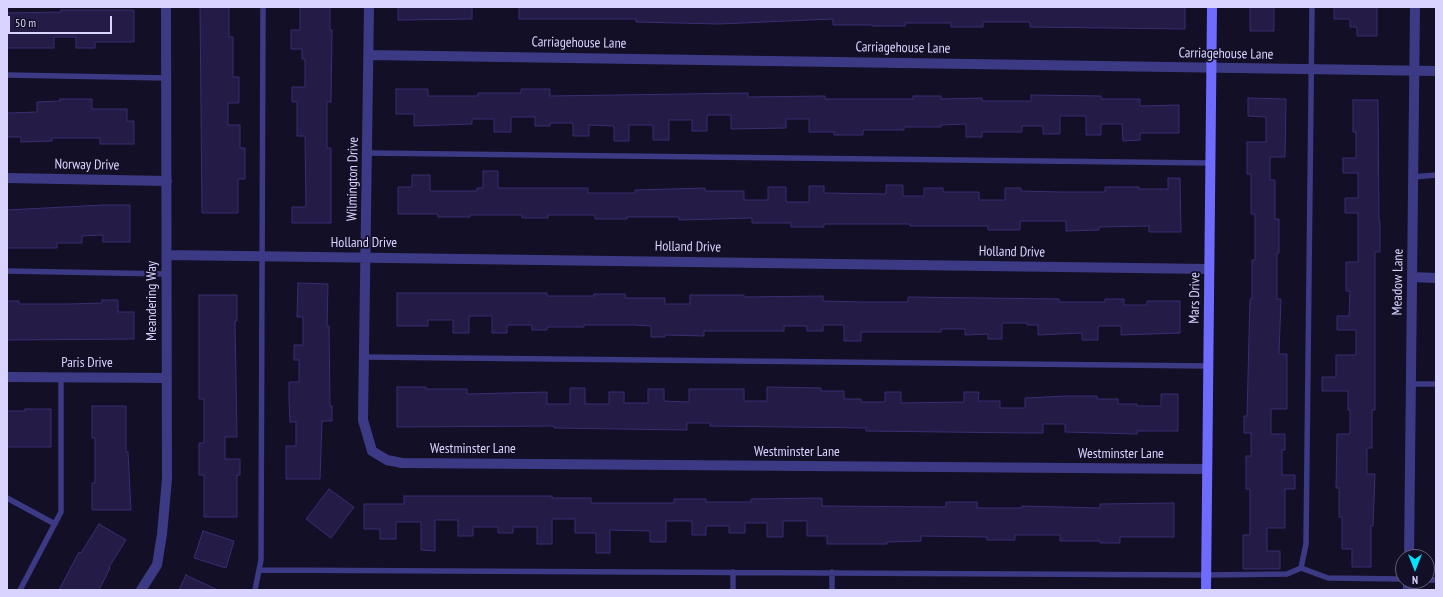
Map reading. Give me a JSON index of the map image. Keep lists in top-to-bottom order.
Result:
{
  "streets": {
    "street": [
      "Carriagehouse Lane",
      "Norway Drive",
      "Wilmington Drive",
      "Holland Drive",
      "Meadow Lane",
      "Mars Drive",
      "Meandering Way",
      "Paris Drive",
      "Westminster Lane"
    ]
  },
  "crossings": [
    ["Carriagehouse Lane", "Wilmington Drive"],
    ["Carriagehouse Lane", "Meadow Lane"],
    ["Carriagehouse Lane", "Mars Drive"],
    ["Norway Drive", "Meandering Way"],
    ["Wilmington Drive", "Holland Drive"],
    ["Wilmington Drive", "Westminster Lane"],
    ["Holland Drive", "Mars Drive"],
    ["Holland Drive", "Meandering Way"],
    ["Mars Drive", "Westminster Lane"],
    ["Meandering Way", "Paris Drive"]
  ],
  "scale_bar": "50 m",
  "north": "bottom"
}
